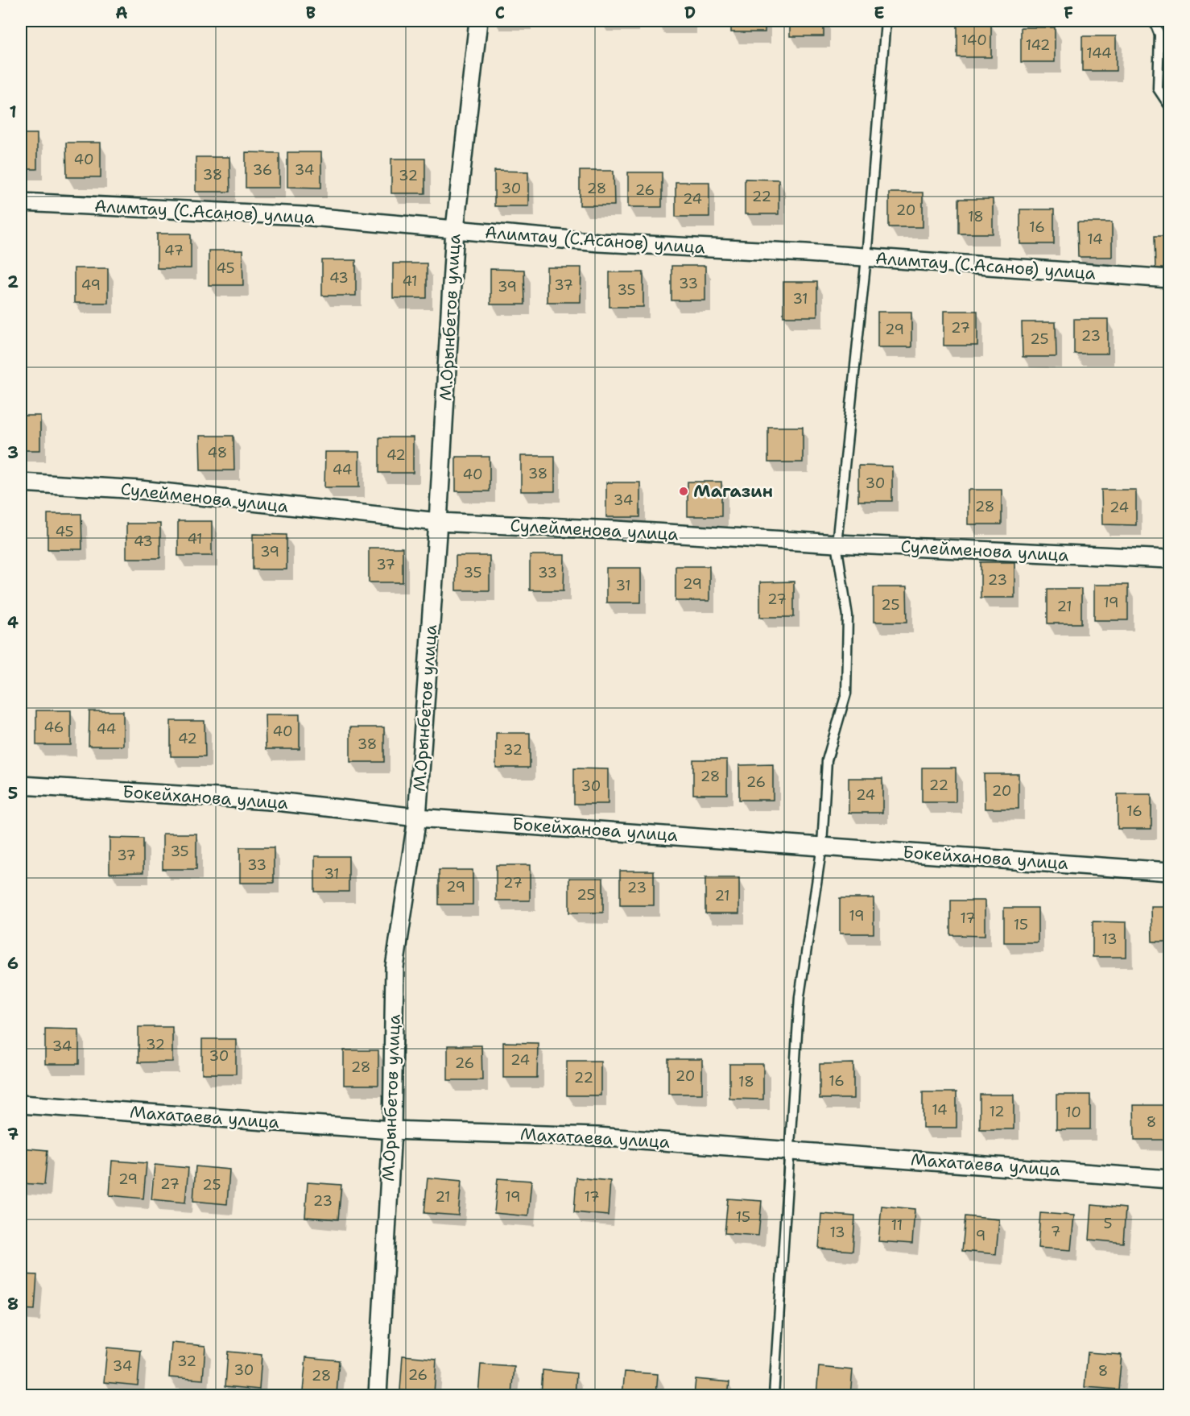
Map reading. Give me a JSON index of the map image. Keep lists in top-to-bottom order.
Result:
{
  "streets": {
    "street": [
      "Алимтау (С.Асанов) улица",
      "М.Орынбетов улица",
      "Сулейменова улица",
      "Бокейханова улица",
      "Махатаева улица"
    ]
  },
  "crossings": [
    ["Алимтау (С.Асанов) улица", "М.Орынбетов улица"],
    ["М.Орынбетов улица", "Сулейменова улица"],
    ["М.Орынбетов улица", "Бокейханова улица"],
    ["М.Орынбетов улица", "Махатаева улица"]
  ],
  "places": ["Магазин"],
  "house_numbers": [
    "140",
    "142",
    "144",
    "40",
    "36",
    "34",
    "38",
    "32",
    "30",
    "28",
    "26",
    "22",
    "24",
    "20",
    "18",
    "16",
    "14",
    "47",
    "45",
    "43",
    "41",
    "33",
    "49",
    "37",
    "39",
    "35",
    "31",
    "27",
    "29",
    "23",
    "25",
    "48",
    "42",
    "44",
    "38",
    "40",
    "30",
    "34",
    "28",
    "24",
    "45",
    "41",
    "43",
    "39",
    "37",
    "35",
    "33",
    "23",
    "29",
    "31",
    "27",
    "19",
    "25",
    "21",
    "46",
    "44",
    "40",
    "42",
    "38",
    "32",
    "28",
    "26",
    "22",
    "30",
    "20",
    "24",
    "16",
    "35",
    "37",
    "33",
    "31",
    "27",
    "29",
    "23",
    "25",
    "21",
    "19",
    "17",
    "15",
    "13",
    "32",
    "34",
    "30",
    "24",
    "26",
    "28",
    "20",
    "22",
    "16",
    "18",
    "14",
    "12",
    "10",
    "8",
    "29",
    "27",
    "25",
    "21",
    "19",
    "17",
    "23",
    "15",
    "5",
    "11",
    "7",
    "13",
    "9",
    "32",
    "34",
    "30",
    "8",
    "26",
    "28"
  ],
  "grid": {
    "columns": [
      "A",
      "B",
      "C",
      "D",
      "E",
      "F"
    ],
    "rows": [
      "1",
      "2",
      "3",
      "4",
      "5",
      "6",
      "7",
      "8"
    ]
  }
}
